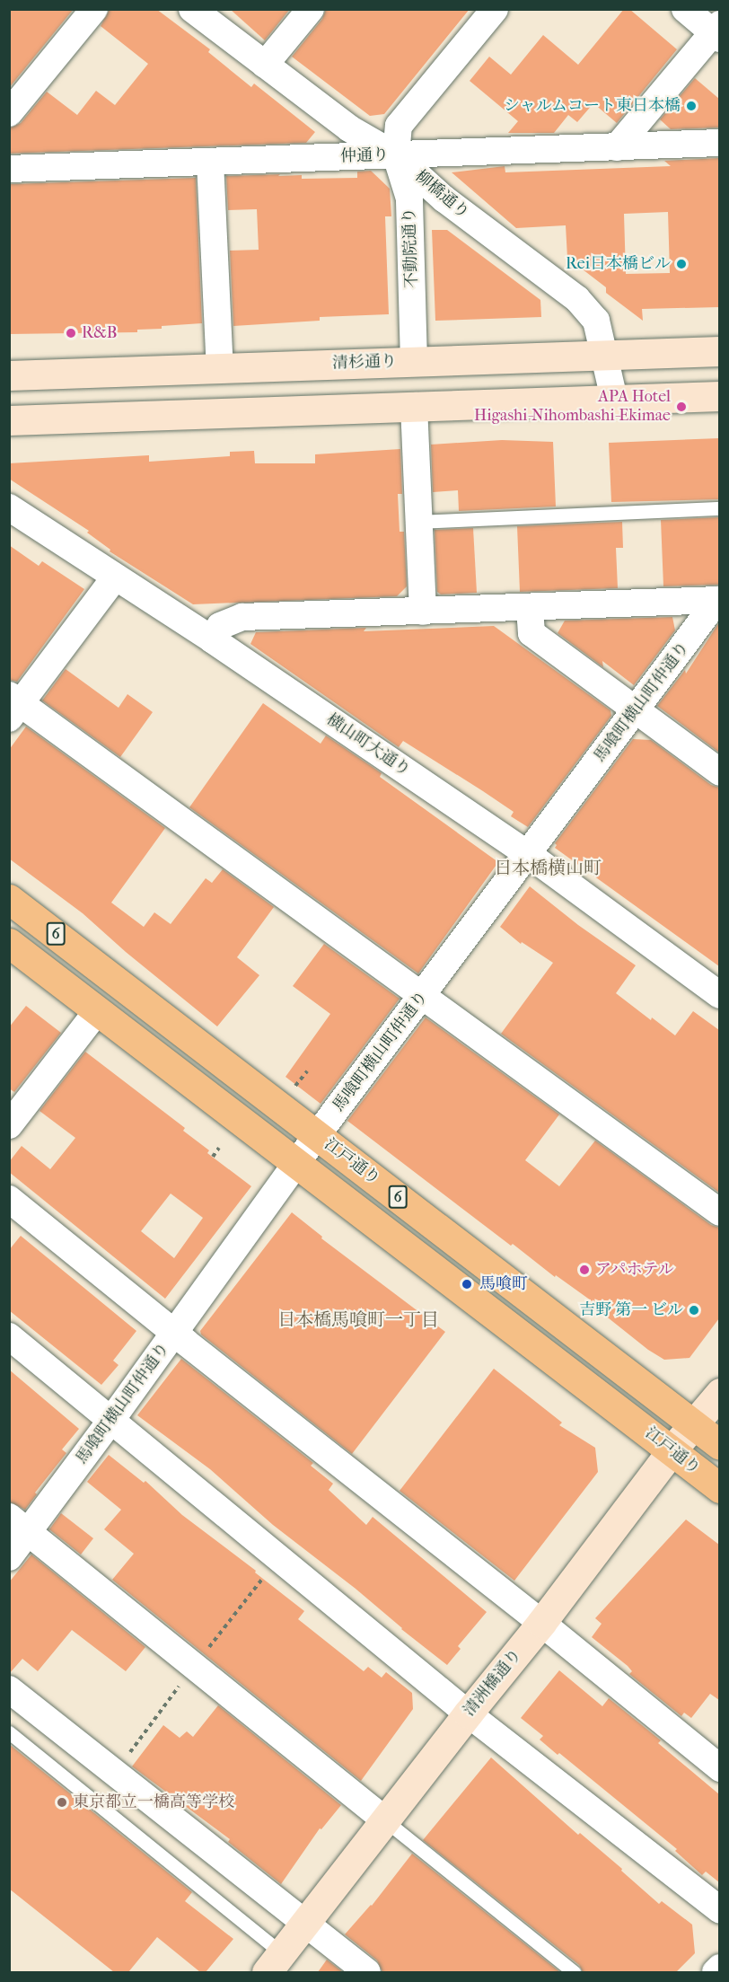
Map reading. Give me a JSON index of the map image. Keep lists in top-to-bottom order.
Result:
{
  "streets": {
    "highway": ["6", "江戸通り"],
    "street": [
      "仲通り",
      "柳橋通り",
      "不動院通り",
      "清杉通り",
      "馬喰町横山町仲通り",
      "横山町大通り",
      "清洲橋通り"
    ]
  },
  "crossings": [
    ["仲通り", "柳橋通り"],
    ["仲通り", "不動院通り"],
    ["柳橋通り", "不動院通り"],
    ["柳橋通り", "清杉通り"],
    ["不動院通り", "清杉通り"],
    ["馬喰町横山町仲通り", "横山町大通り"],
    ["馬喰町横山町仲通り", "江戸通り"],
    ["江戸通り", "清洲橋通り"]
  ],
  "districts": ["日本橋横山町", "日本橋馬喰町一丁目"],
  "places": [
    "シャルムコート東日本橋",
    "Rei日本橋ビル",
    "R&B",
    "APA Hotel Higashi-Nihombashi-Ekimae",
    "アパホテル",
    "馬喰町",
    "吉野 第一 ビル",
    "東京都立一橋高等学校"
  ]
}
